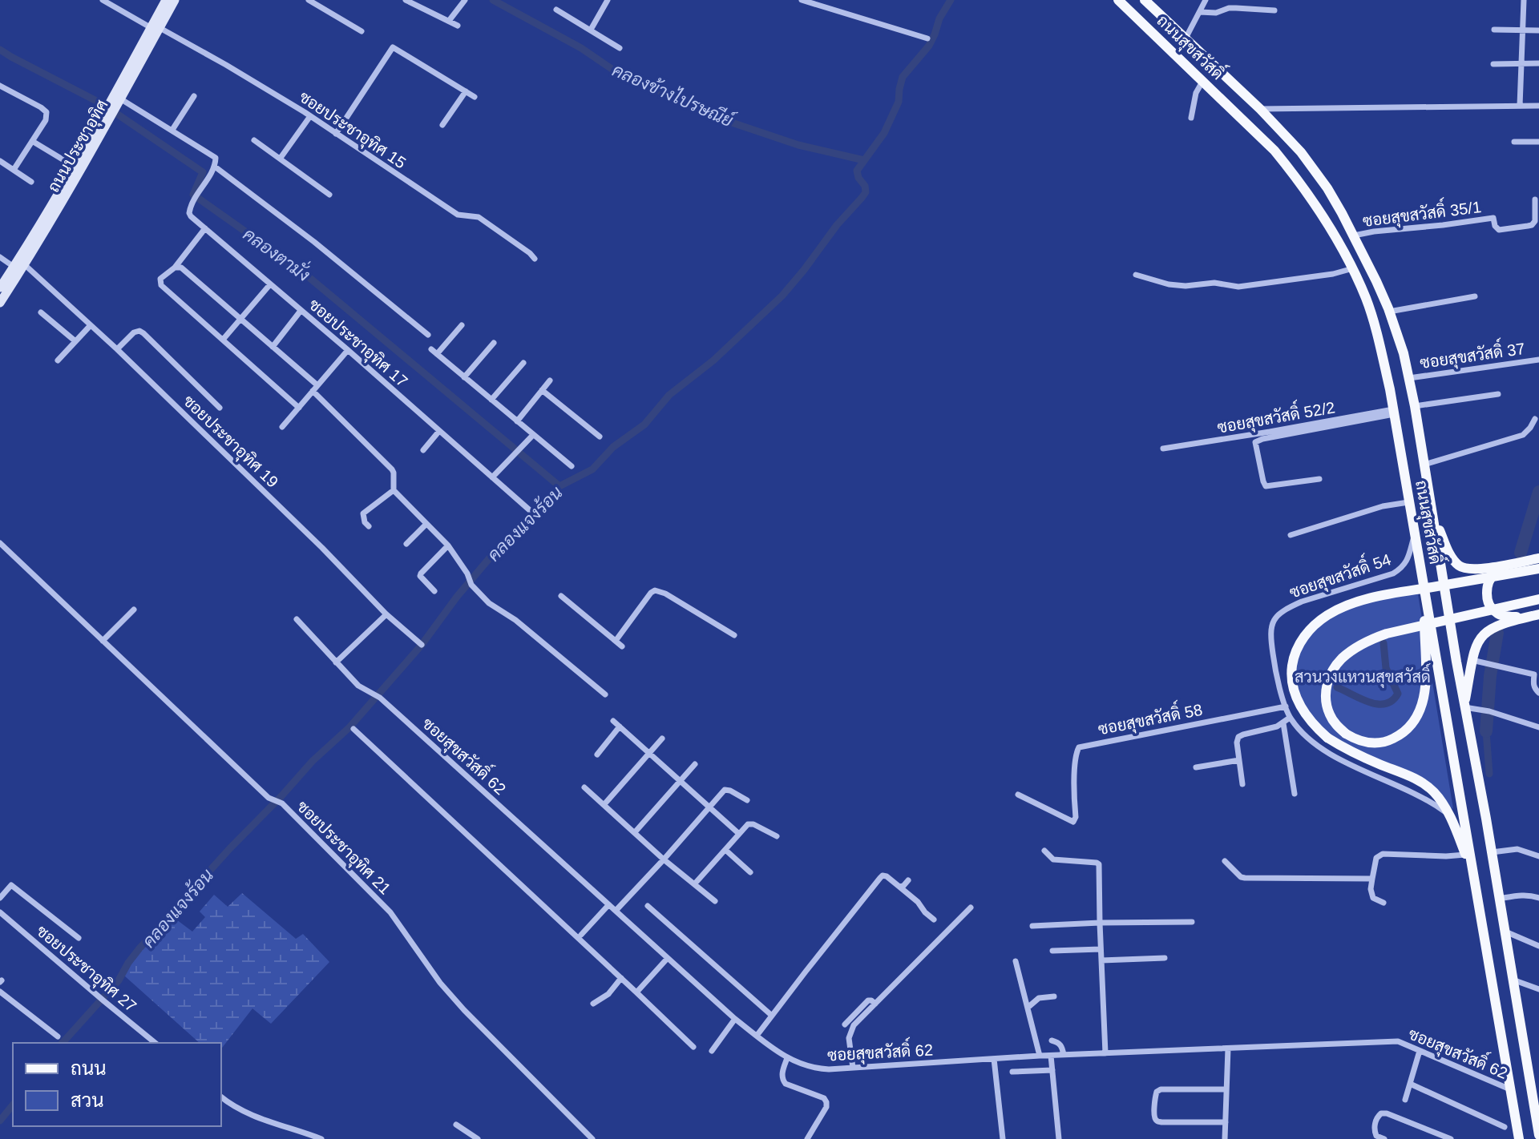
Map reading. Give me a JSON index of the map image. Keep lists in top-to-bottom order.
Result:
{
  "streets": {
    "main road": ["ถนนสุขสวัสดิ์", "ถนนประชาอุทิศ"],
    "street": [
      "ซอยประชาอุทิศ 15",
      "ซอยสุขสวัสดิ์ 35/1",
      "ซอยประชาอุทิศ 17",
      "ซอยสุขสวัสดิ์ 37",
      "ซอยสุขสวัสดิ์ 52/2",
      "ซอยประชาอุทิศ 19",
      "ซอยสุขสวัสดิ์ 54",
      "ซอยสุขสวัสดิ์ 58",
      "ซอยสุขสวัสดิ์ 62",
      "ซอยประชาอุทิศ 21",
      "ซอยประชาอุทิศ 27"
    ]
  },
  "crossings": [
    ["ถนนสุขสวัสดิ์", "ซอยสุขสวัสดิ์ 35/1"],
    ["ถนนสุขสวัสดิ์", "ซอยสุขสวัสดิ์ 37"],
    ["ถนนสุขสวัสดิ์", "ซอยสุขสวัสดิ์ 52/2"],
    ["ถนนสุขสวัสดิ์", "ซอยสุขสวัสดิ์ 54"],
    ["ถนนสุขสวัสดิ์", "ซอยสุขสวัสดิ์ 62"],
    ["ซอยประชาอุทิศ 15", "ถนนประชาอุทิศ"],
    ["ถนนประชาอุทิศ", "ซอยประชาอุทิศ 19"],
    ["ซอยสุขสวัสดิ์ 54", "ซอยสุขสวัสดิ์ 58"]
  ],
  "water": ["คลองข้างไปรษณีย์", "คลองตามั่ง", "คลองแจงร้อน"],
  "parks": ["สวนวงแหวนสุขสวัสดิ์"],
  "legend": ["ถนน", "สวน"]
}
